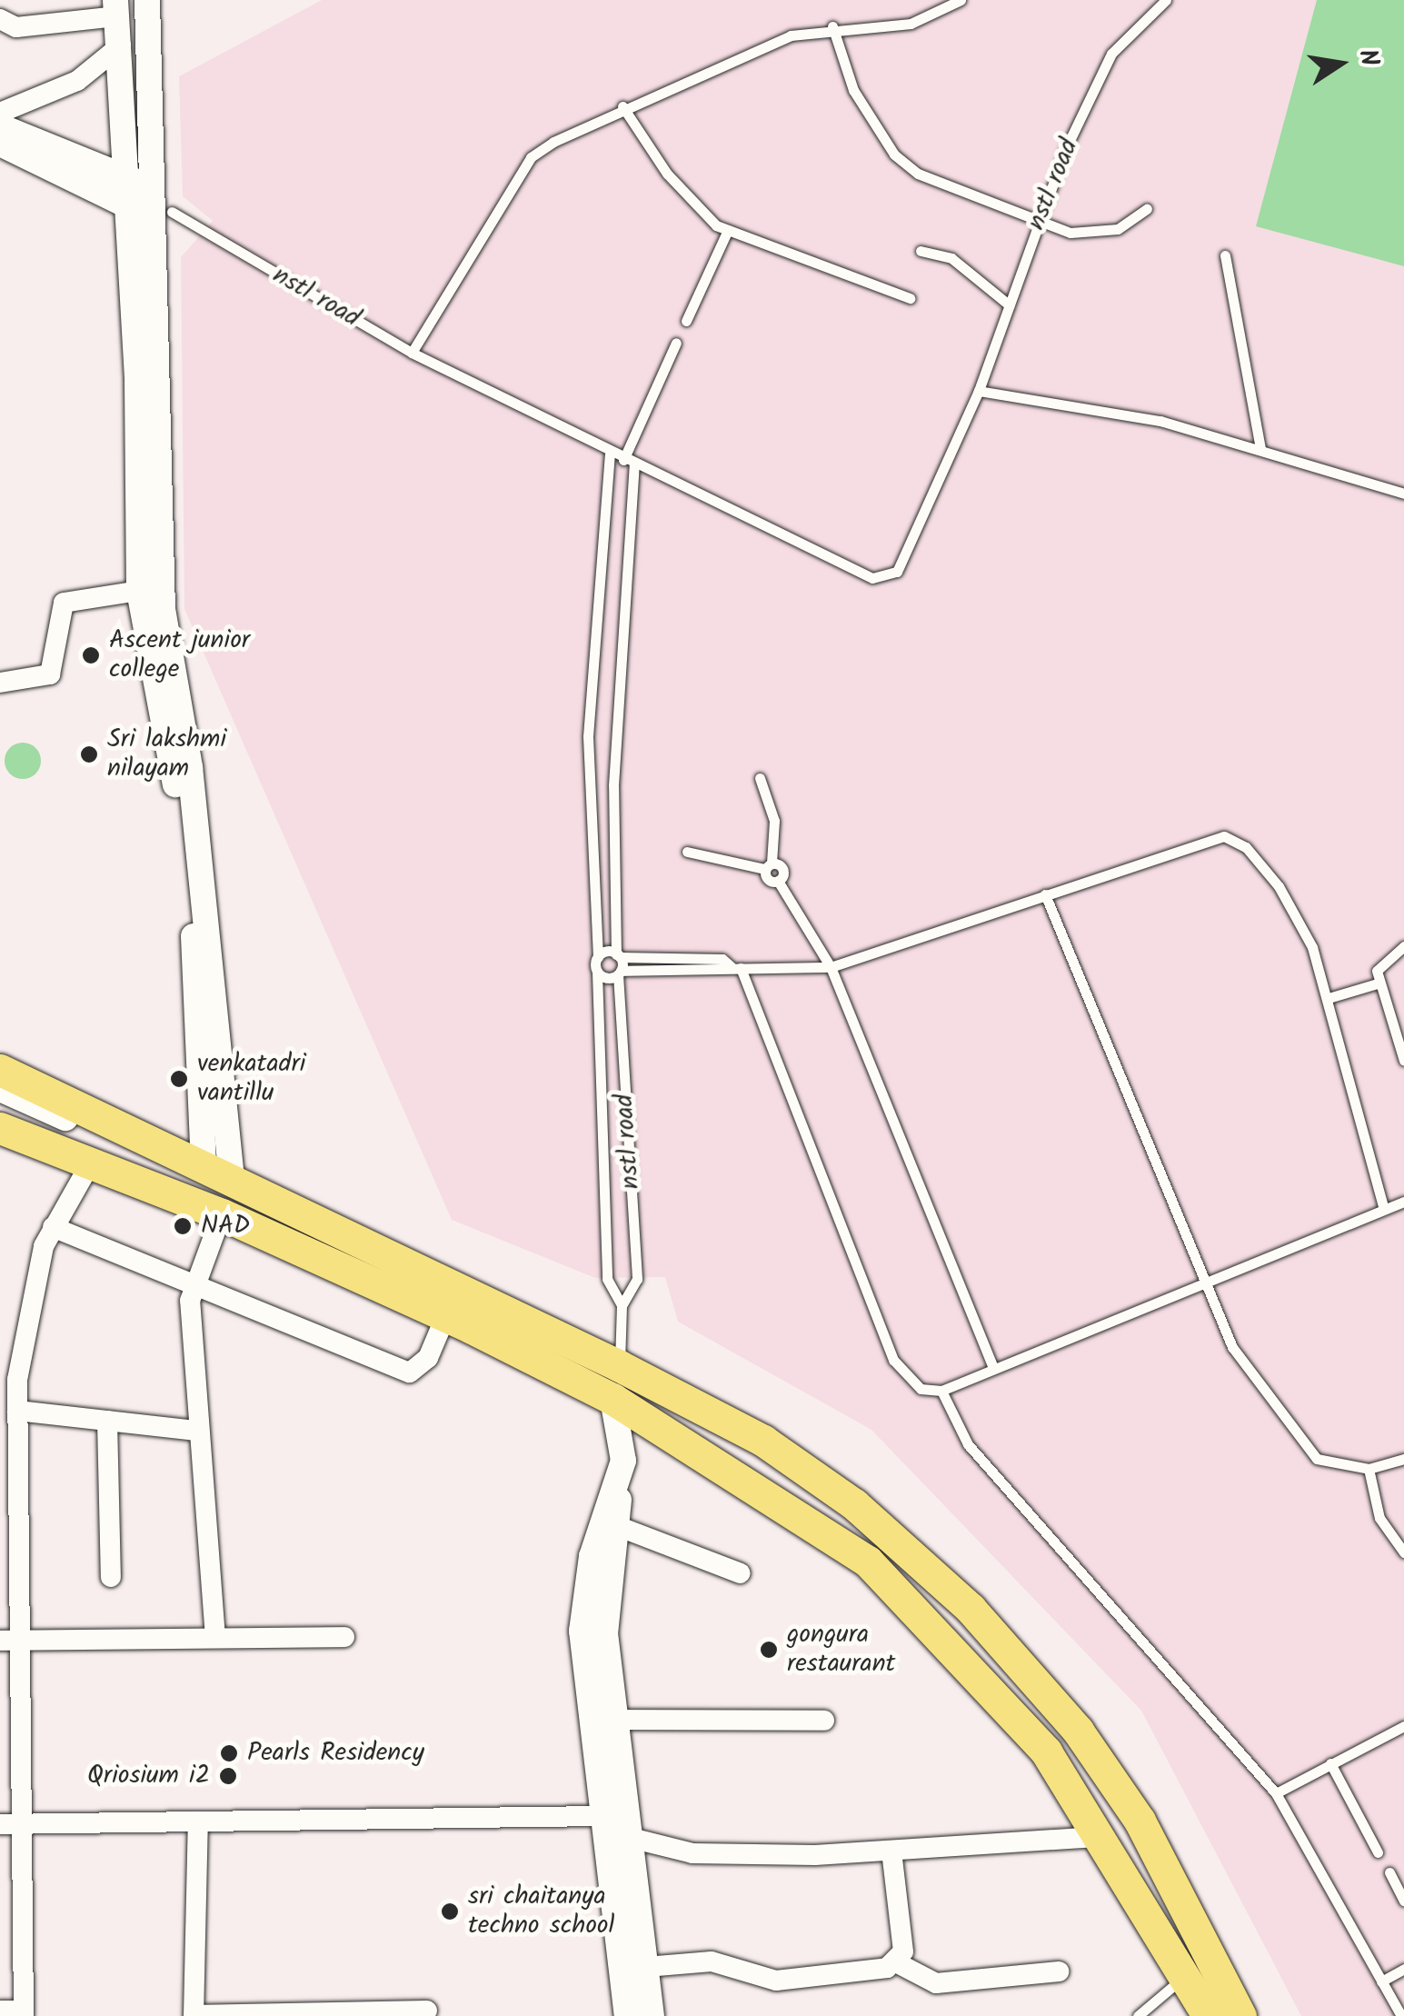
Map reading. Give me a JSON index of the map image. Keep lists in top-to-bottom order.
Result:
{
  "streets": {
    "street": ["nstl road"]
  },
  "places": [
    "Ascent junior college",
    "Sri lakshmi nilayam",
    "venkatadri vantillu",
    "NAD",
    "gongura restaurant",
    "Pearls Residency",
    "Qriosium i2",
    "sri chaitanya techno school"
  ],
  "north": "right"
}
